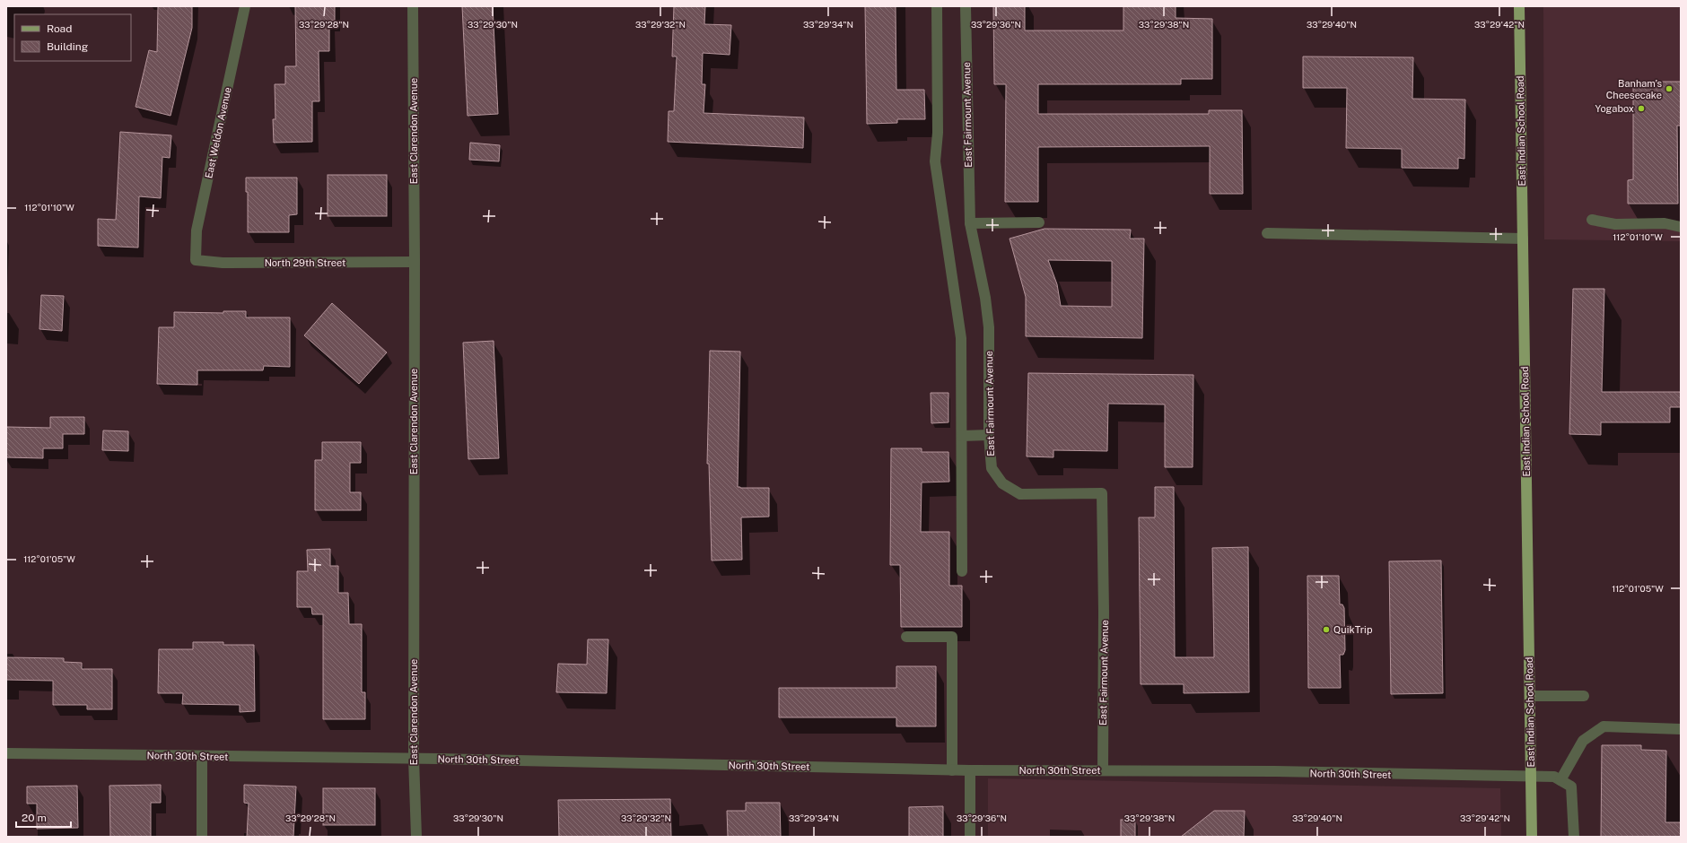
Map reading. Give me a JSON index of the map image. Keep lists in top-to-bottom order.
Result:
{
  "streets": {
    "main road": ["East Indian School Road"],
    "street": [
      "East Fairmount Avenue",
      "East Clarendon Avenue",
      "East Weldon Avenue",
      "North 29th Street",
      "North 30th Street"
    ]
  },
  "crossings": [
    ["East Fairmount Avenue", "North 30th Street"],
    ["East Clarendon Avenue", "North 29th Street"],
    ["East Clarendon Avenue", "North 30th Street"],
    ["East Indian School Road", "North 30th Street"],
    ["East Weldon Avenue", "North 29th Street"]
  ],
  "places": ["Banham’s Cheesecake", "Yogabox", "QuikTrip"],
  "legend": ["Road", "Building"],
  "scale_bar": "20 m",
  "coordinates": [
    "33°29'28\"N",
    "33°29'30\"N",
    "33°29'32\"N",
    "33°29'34\"N",
    "33°29'36\"N",
    "33°29'38\"N",
    "33°29'40\"N",
    "33°29'42\"N",
    "112°01'10\"W",
    "112°01'05\"W"
  ]
}
